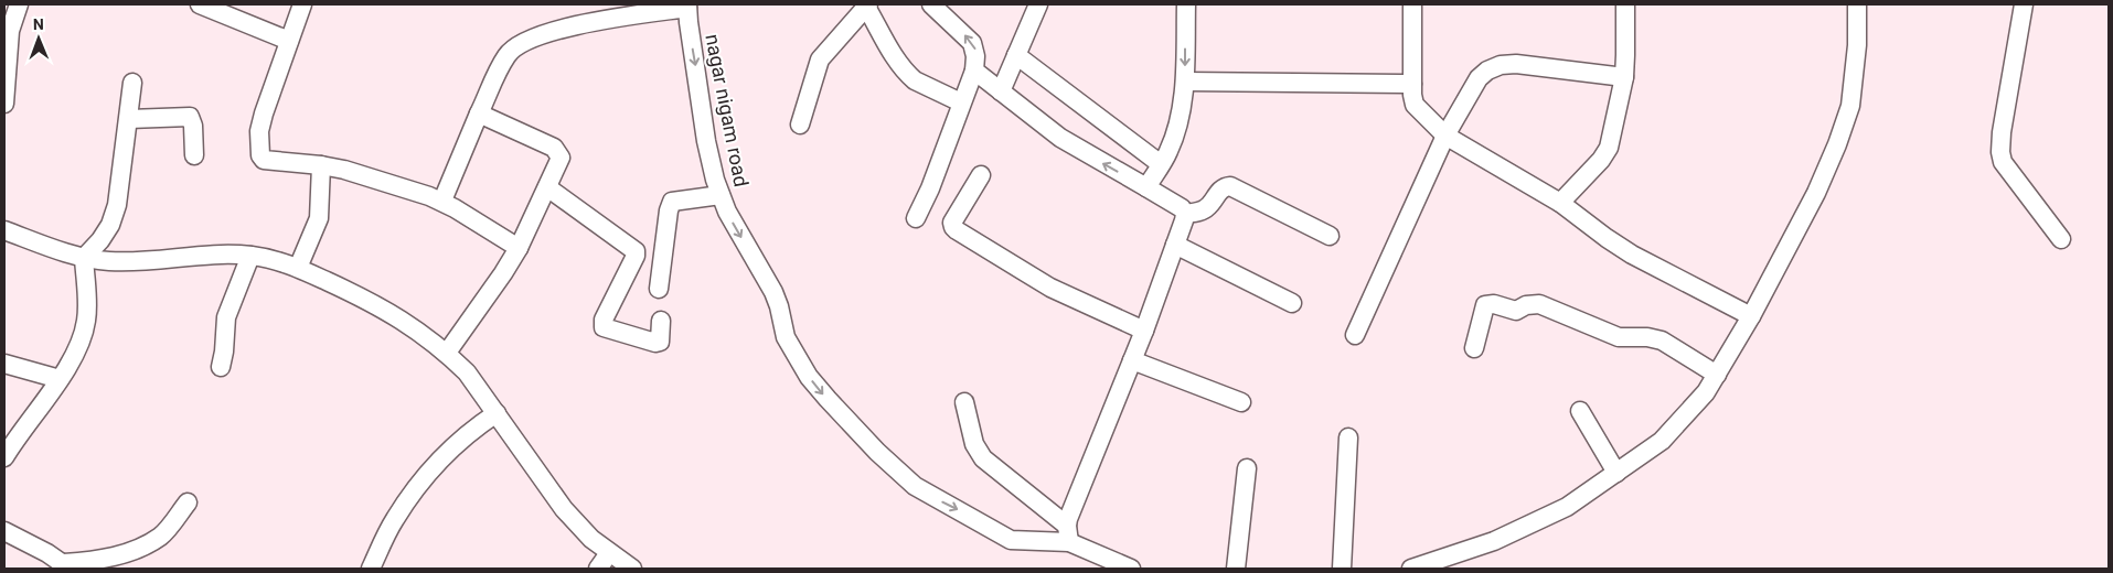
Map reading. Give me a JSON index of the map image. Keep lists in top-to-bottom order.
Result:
{
  "streets": {
    "street": ["nagar nigam road"]
  },
  "one_way": ["nagar nigam road"],
  "north": "top"
}
